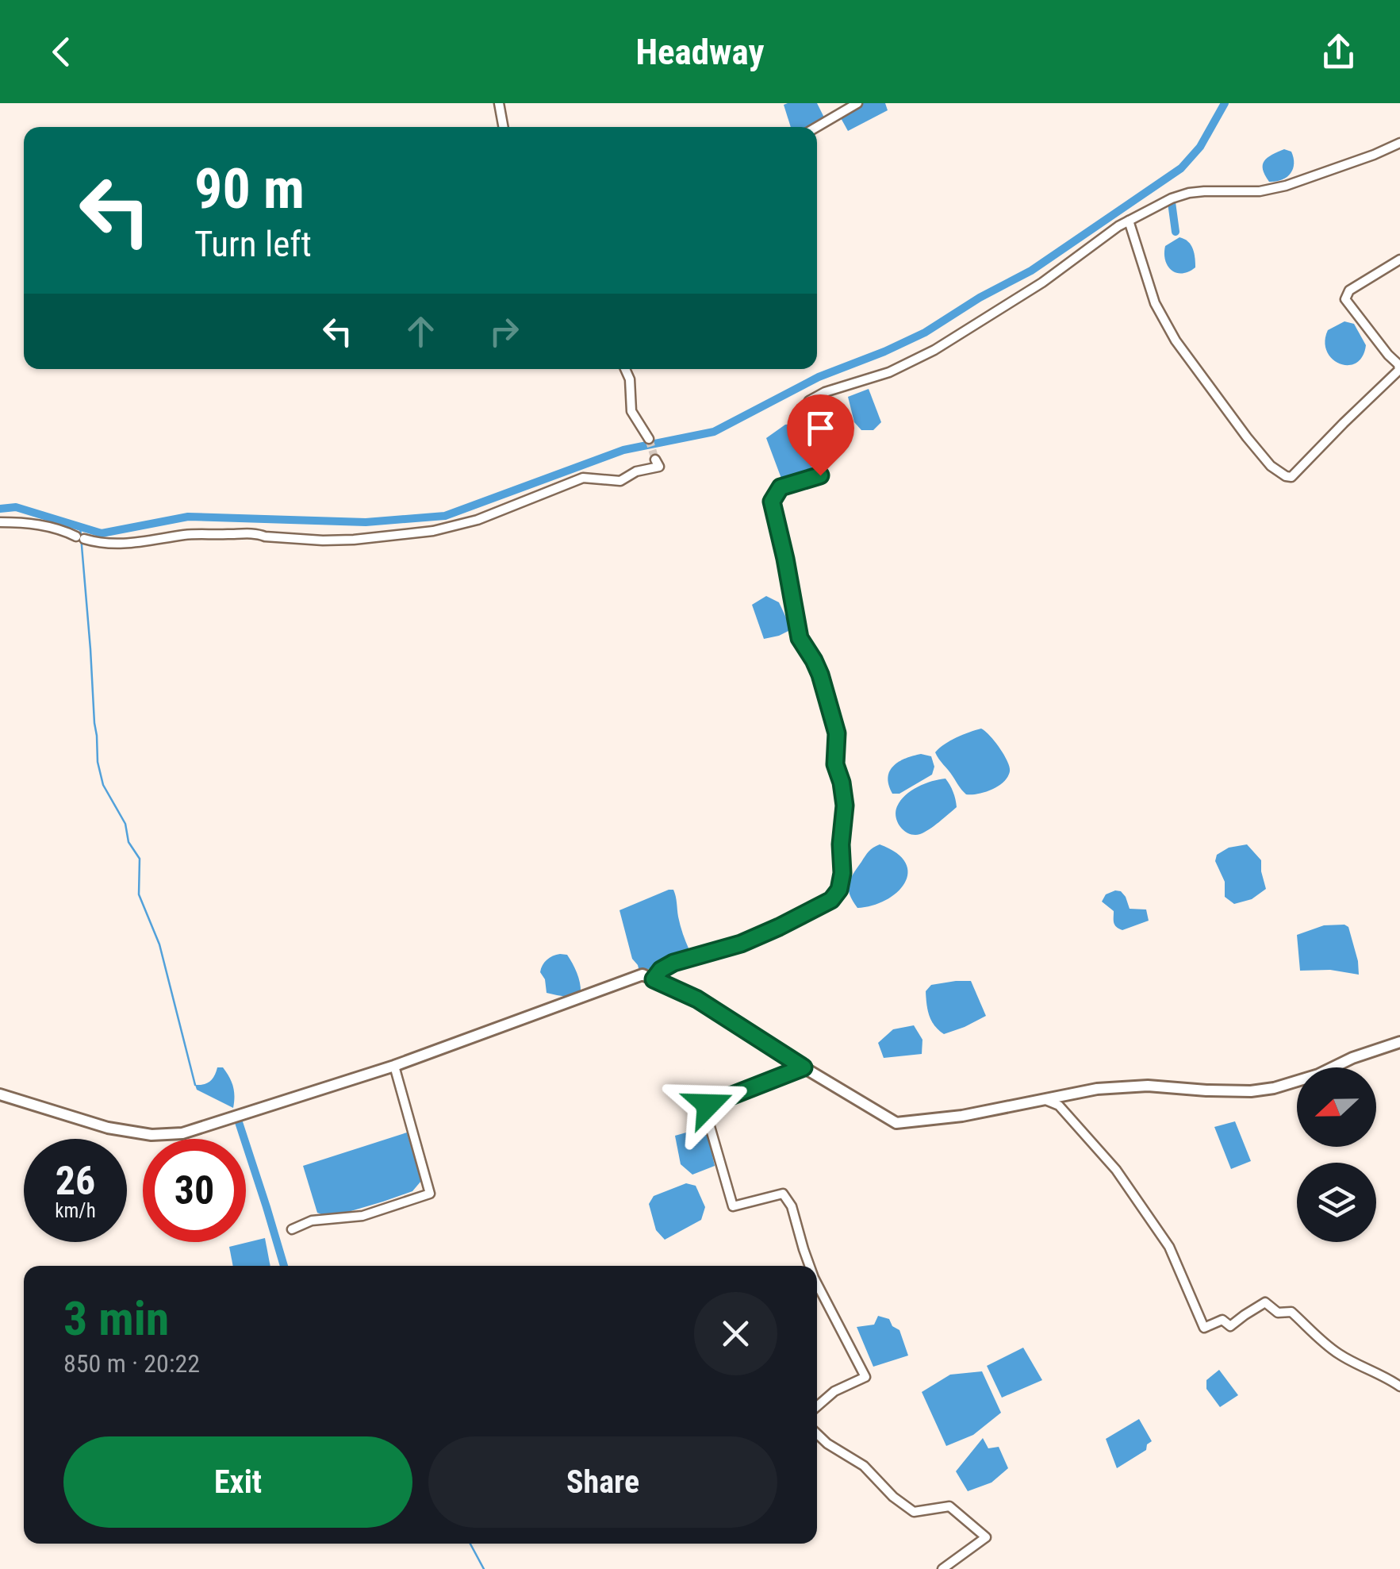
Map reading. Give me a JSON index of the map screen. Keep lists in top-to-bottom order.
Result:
{
  "north": "left",
  "page": {
    "header": "Headway",
    "turn": ["90 m", "Turn left"],
    "speed": "26 km/h",
    "limit": "30",
    "heading": ["3 min", "850 m · 20:22"],
    "buttons": ["Exit", "Share"]
  }
}
